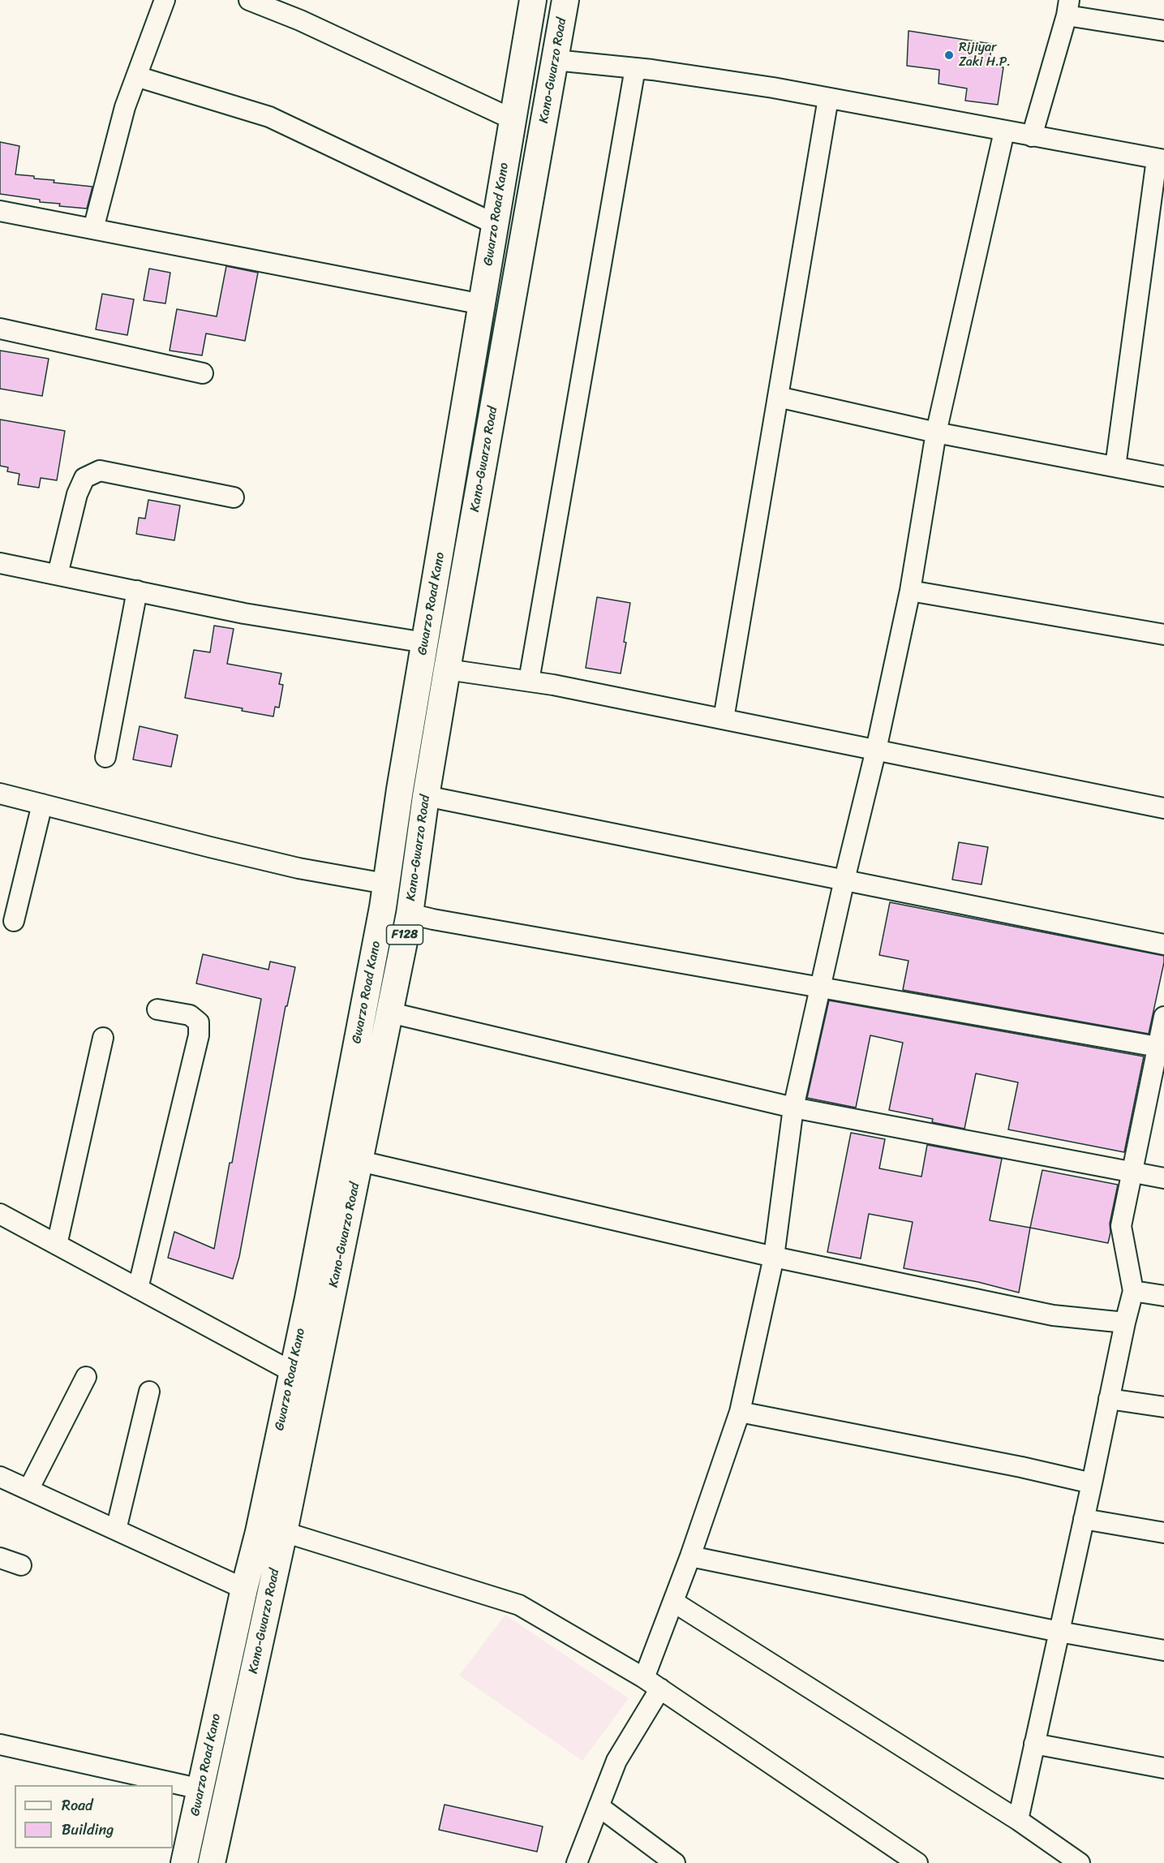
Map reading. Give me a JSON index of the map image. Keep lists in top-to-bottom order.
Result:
{
  "streets": {
    "main road": ["Kano-Gwarzo Road", "Gwarzo Road Kano", "F128"]
  },
  "places": ["Rijiyar Zaki H.P."],
  "legend": ["Road", "Building"]
}
